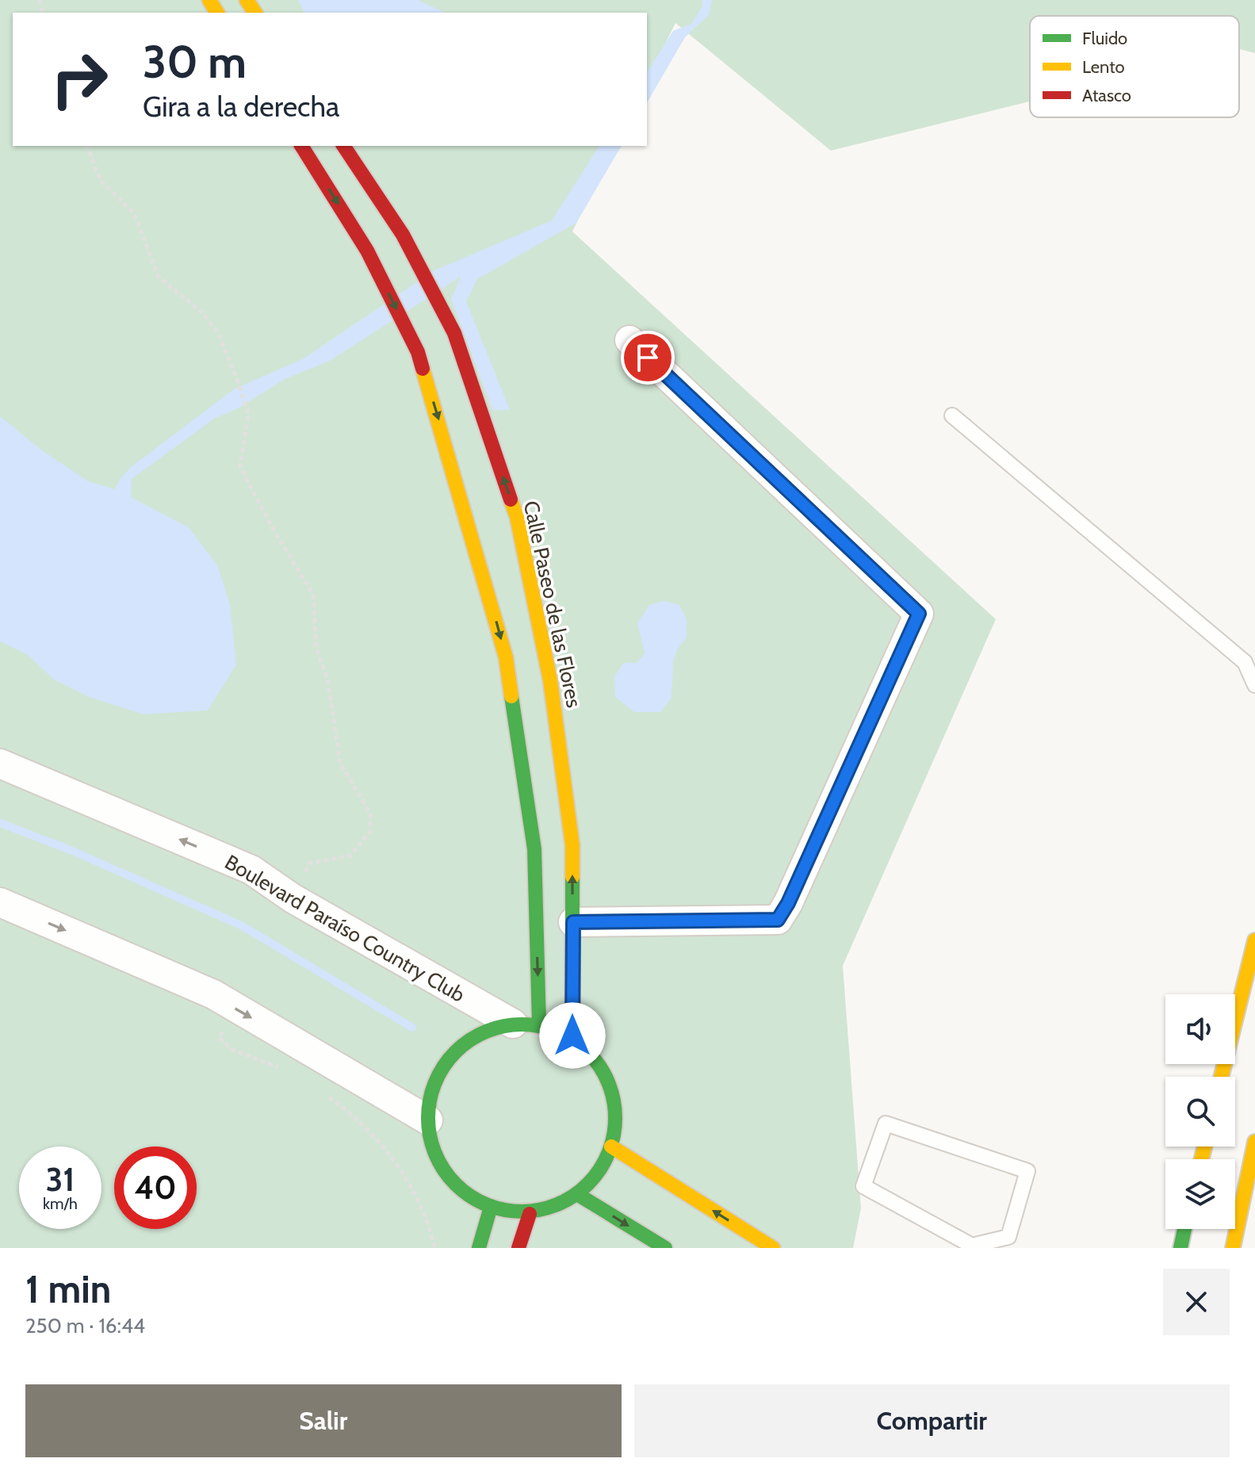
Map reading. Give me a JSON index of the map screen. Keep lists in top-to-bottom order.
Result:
{
  "streets": {
    "street": ["Calle Paseo de las Flores", "Boulevard Paraíso Country Club"]
  },
  "crossings": [
    ["Calle Paseo de las Flores", "Boulevard Paraíso Country Club"]
  ],
  "legend": ["Fluido", "Lento", "Atasco"],
  "page": {
    "turn": ["30 m", "Gira a la derecha"],
    "speed": "31 km/h",
    "limit": "40",
    "heading": ["1 min", "250 m · 16:44"],
    "buttons": ["Salir", "Compartir"]
  }
}
